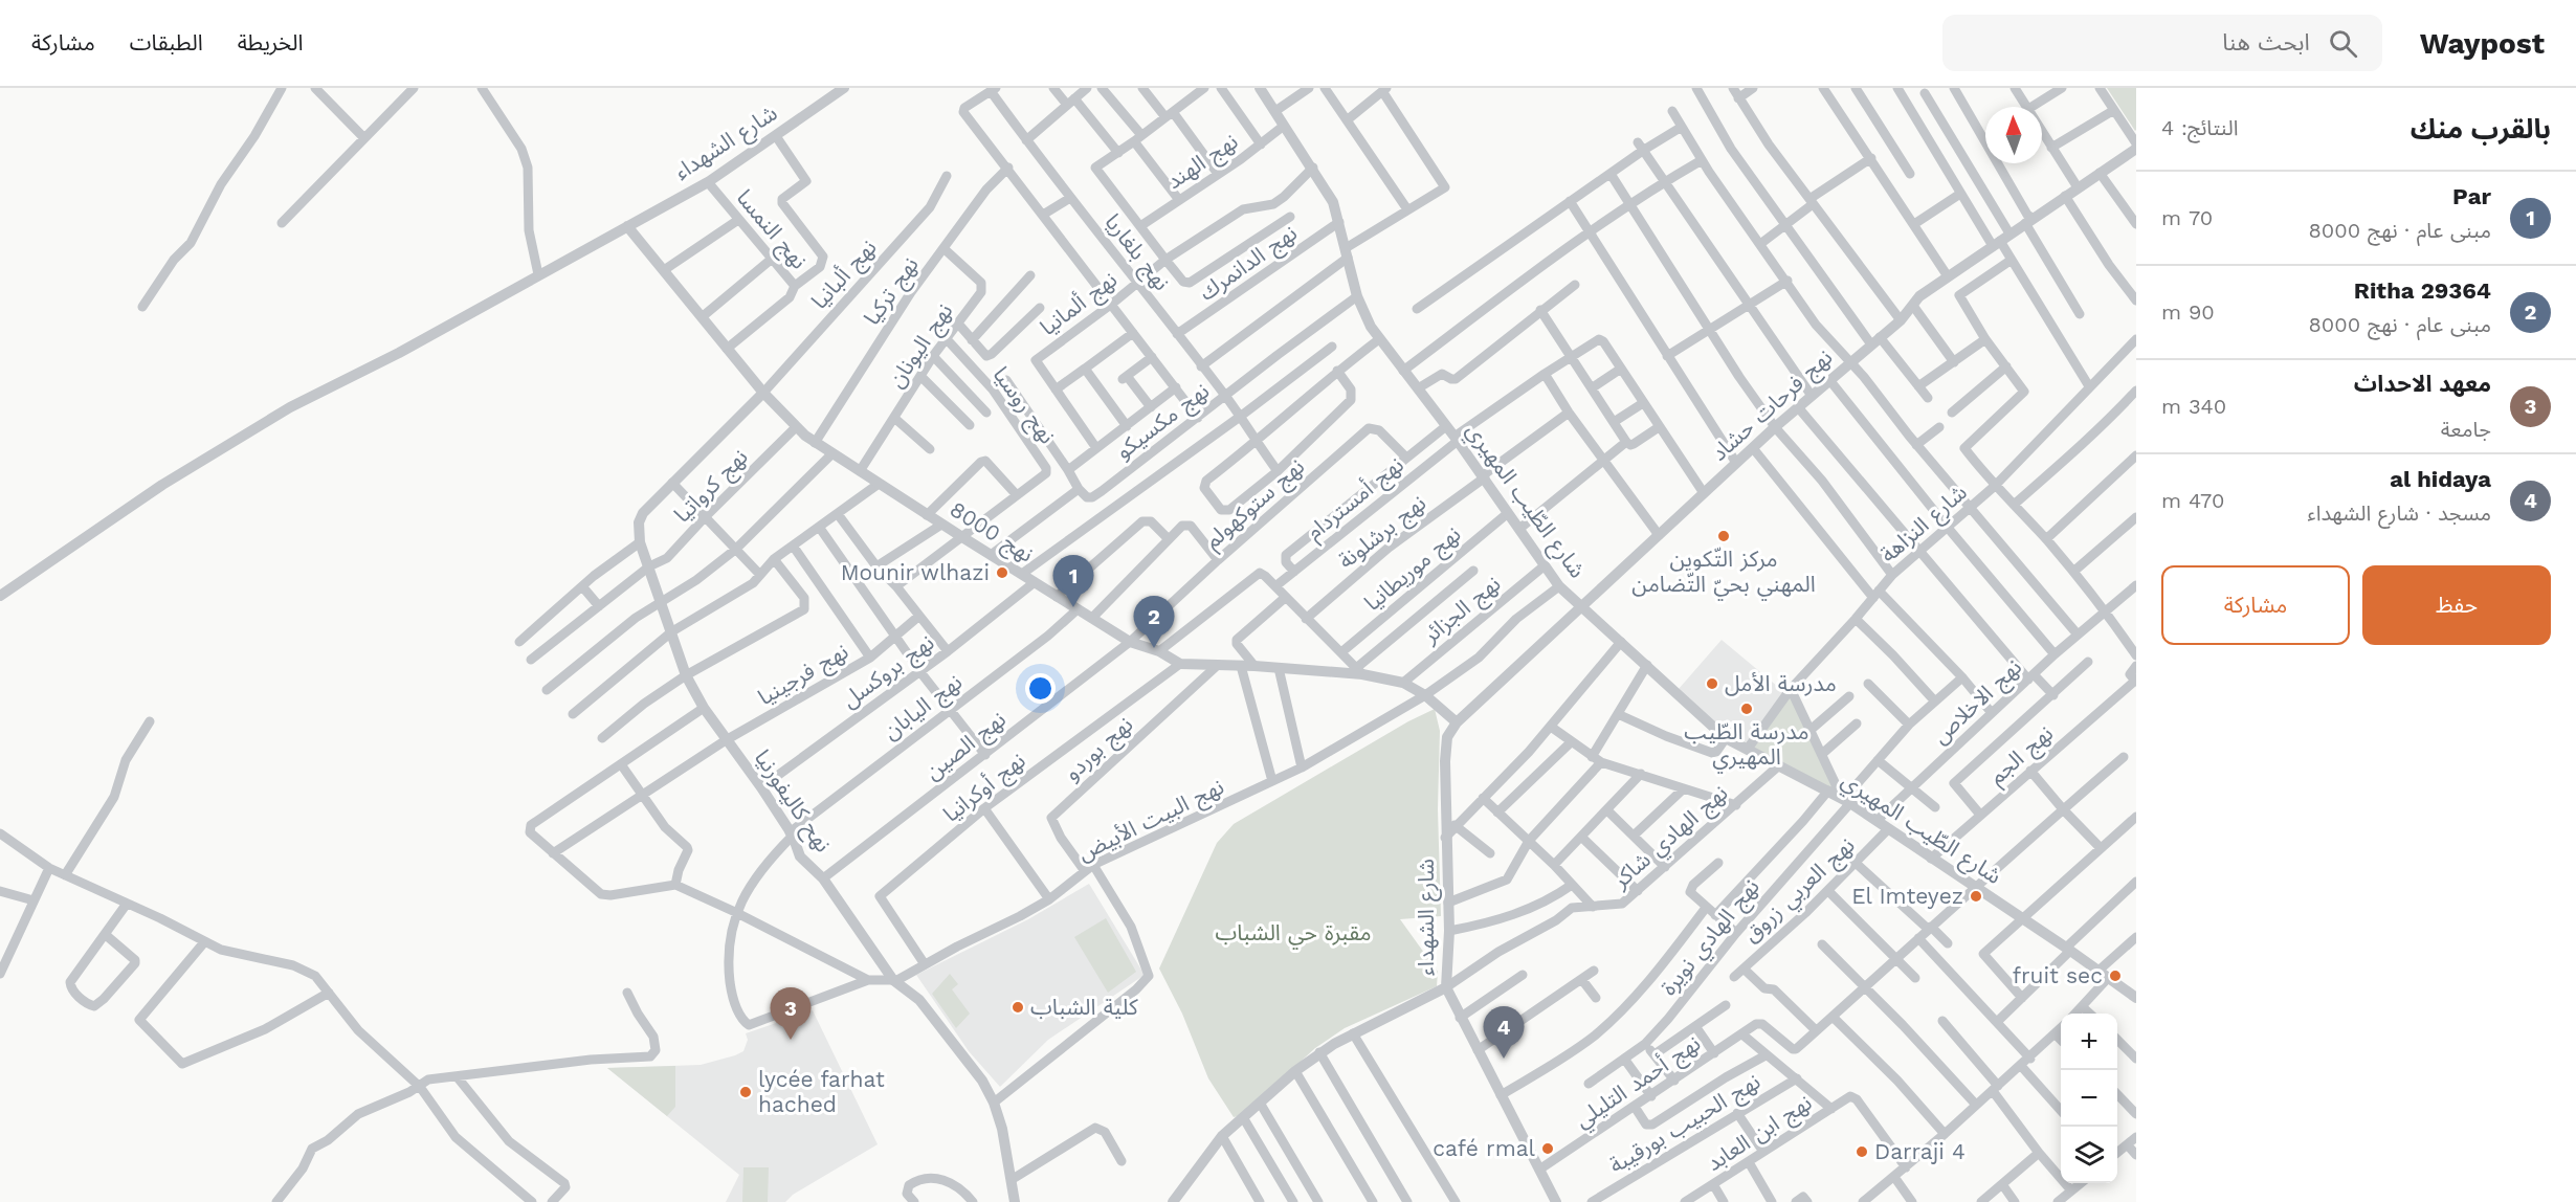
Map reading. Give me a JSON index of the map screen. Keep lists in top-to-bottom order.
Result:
{
  "streets": {
    "street": [
      "شارع الشهداء",
      "نهج الهند",
      "نهج النمسا",
      "نهج بلغاريا",
      "نهج الدانمرك",
      "نهج ألبانيا",
      "نهج تركيا",
      "نهج ألمانيا",
      "نهج اليونان",
      "نهج روسيا",
      "نهج فرحات حشاد",
      "نهج مكسيكو",
      "نهج كرواتيا",
      "نهج أمستردام",
      "شارع الطّيب المهيري",
      "نهج ستوكهولم",
      "شارع النزاهة",
      "نهج 8000",
      "نهج برشلونة",
      "نهج موريطانيا",
      "نهج الجزائر",
      "نهج بروكسل",
      "نهج فرجينيا",
      "نهج الاخلاص",
      "نهج اليابان",
      "نهج الصين",
      "نهج بوردو",
      "نهج الجم",
      "نهج أوكرانيا",
      "نهح كاليفورنيا",
      "نهج البيت الأبيض",
      "نهج الهادي شاكر",
      "نهج العربي زروق",
      "نهج الهادي نويرة",
      "نهج أحمد التليلي",
      "نهج الحبيب بورقيبة",
      "نهج ابن العابد"
    ]
  },
  "crossings": [
    ["شارع الشهداء", "نهج النمسا"],
    ["شارع الشهداء", "نهج فرحات حشاد"],
    ["شارع الشهداء", "نهج 8000"],
    ["شارع الشهداء", "نهج الهادي شاكر"],
    ["شارع الشهداء", "نهج أحمد التليلي"],
    ["نهج الهند", "شارع الطّيب المهيري"],
    ["نهج النمسا", "نهج 8000"],
    ["نهج بلغاريا", "نهج الدانمرك"],
    ["نهج بلغاريا", "نهج ألمانيا"],
    ["نهج بلغاريا", "نهج مكسيكو"],
    ["نهج الدانمرك", "شارع الطّيب المهيري"],
    ["نهج ألبانيا", "نهج 8000"],
    ["نهج تركيا", "نهج اليونان"],
    ["نهج تركيا", "نهج 8000"],
    ["نهج ألمانيا", "شارع الطّيب المهيري"],
    ["نهج اليونان", "نهج روسيا"],
    ["نهج اليونان", "نهج 8000"],
    ["نهج روسيا", "نهج 8000"],
    ["نهج فرحات حشاد", "شارع الطّيب المهيري"],
    ["نهج فرحات حشاد", "نهج 8000"],
    ["نهج مكسيكو", "شارع الطّيب المهيري"],
    ["نهج كرواتيا", "نهج 8000"],
    ["نهج كرواتيا", "نهح كاليفورنيا"],
    ["نهج أمستردام", "شارع الطّيب المهيري"],
    ["شارع الطّيب المهيري", "شارع النزاهة"],
    ["شارع الطّيب المهيري", "نهج برشلونة"],
    ["شارع الطّيب المهيري", "نهج موريطانيا"],
    ["شارع الطّيب المهيري", "نهج الجزائر"],
    ["شارع الطّيب المهيري", "نهج الاخلاص"],
    ["شارع الطّيب المهيري", "نهج الجم"],
    ["شارع الطّيب المهيري", "نهج البيت الأبيض"],
    ["شارع الطّيب المهيري", "نهج الهادي شاكر"],
    ["شارع الطّيب المهيري", "نهج العربي زروق"],
    ["شارع الطّيب المهيري", "نهج الهادي نويرة"],
    ["نهج ستوكهولم", "نهج 8000"],
    ["نهج ستوكهولم", "نهج الصين"],
    ["نهج 8000", "نهج الجزائر"],
    ["نهج 8000", "نهج بروكسل"],
    ["نهج 8000", "نهج اليابان"],
    ["نهج 8000", "نهج الصين"],
    ["نهج 8000", "نهج بوردو"],
    ["نهج 8000", "نهج أوكرانيا"],
    ["نهج 8000", "نهج البيت الأبيض"],
    ["نهج بروكسل", "نهح كاليفورنيا"],
    ["نهج فرجينيا", "نهح كاليفورنيا"],
    ["نهج اليابان", "نهح كاليفورنيا"],
    ["نهج الصين", "نهح كاليفورنيا"],
    ["نهج بوردو", "نهج البيت الأبيض"],
    ["نهج أوكرانيا", "نهج البيت الأبيض"],
    ["نهح كاليفورنيا", "نهج البيت الأبيض"]
  ],
  "parks": ["مقبرة حي الشباب"],
  "places": [
    "مركز التّكوين المهني بحيّ التّضامن",
    "Mounir wlhazi",
    "مدرسة الأمل",
    "مدرسة الطّيب المهيري",
    "El Imteyez",
    "fruit sec",
    "كلية الشباب",
    "lycée farhat hached",
    "café rmal",
    "Darraji 4"
  ],
  "north": "top",
  "page": {
    "header": "Waypost",
    "search": "ابحث هنا",
    "nav": ["الخريطة", "الطبقات", "مشاركة"],
    "heading": ["بالقرب منك", "النتائج: 4"],
    "list": [
      {
        "mark": "1",
        "name": "Par",
        "note": "مبنى عام · نهج 8000",
        "value": "70 m"
      },
      {
        "mark": "2",
        "name": "Ritha 29364",
        "note": "مبنى عام · نهج 8000",
        "value": "90 m"
      },
      {
        "mark": "3",
        "name": "معهد الاحداث",
        "note": "جامعة",
        "value": "340 m"
      },
      {
        "mark": "4",
        "name": "al hidaya",
        "note": "مسجد · شارع الشهداء",
        "value": "470 m"
      }
    ],
    "buttons": ["حفظ", "مشاركة"],
    "pins": [
      "1",
      "2",
      "3",
      "4"
    ],
    "map_buttons": ["+", "−"]
  }
}
